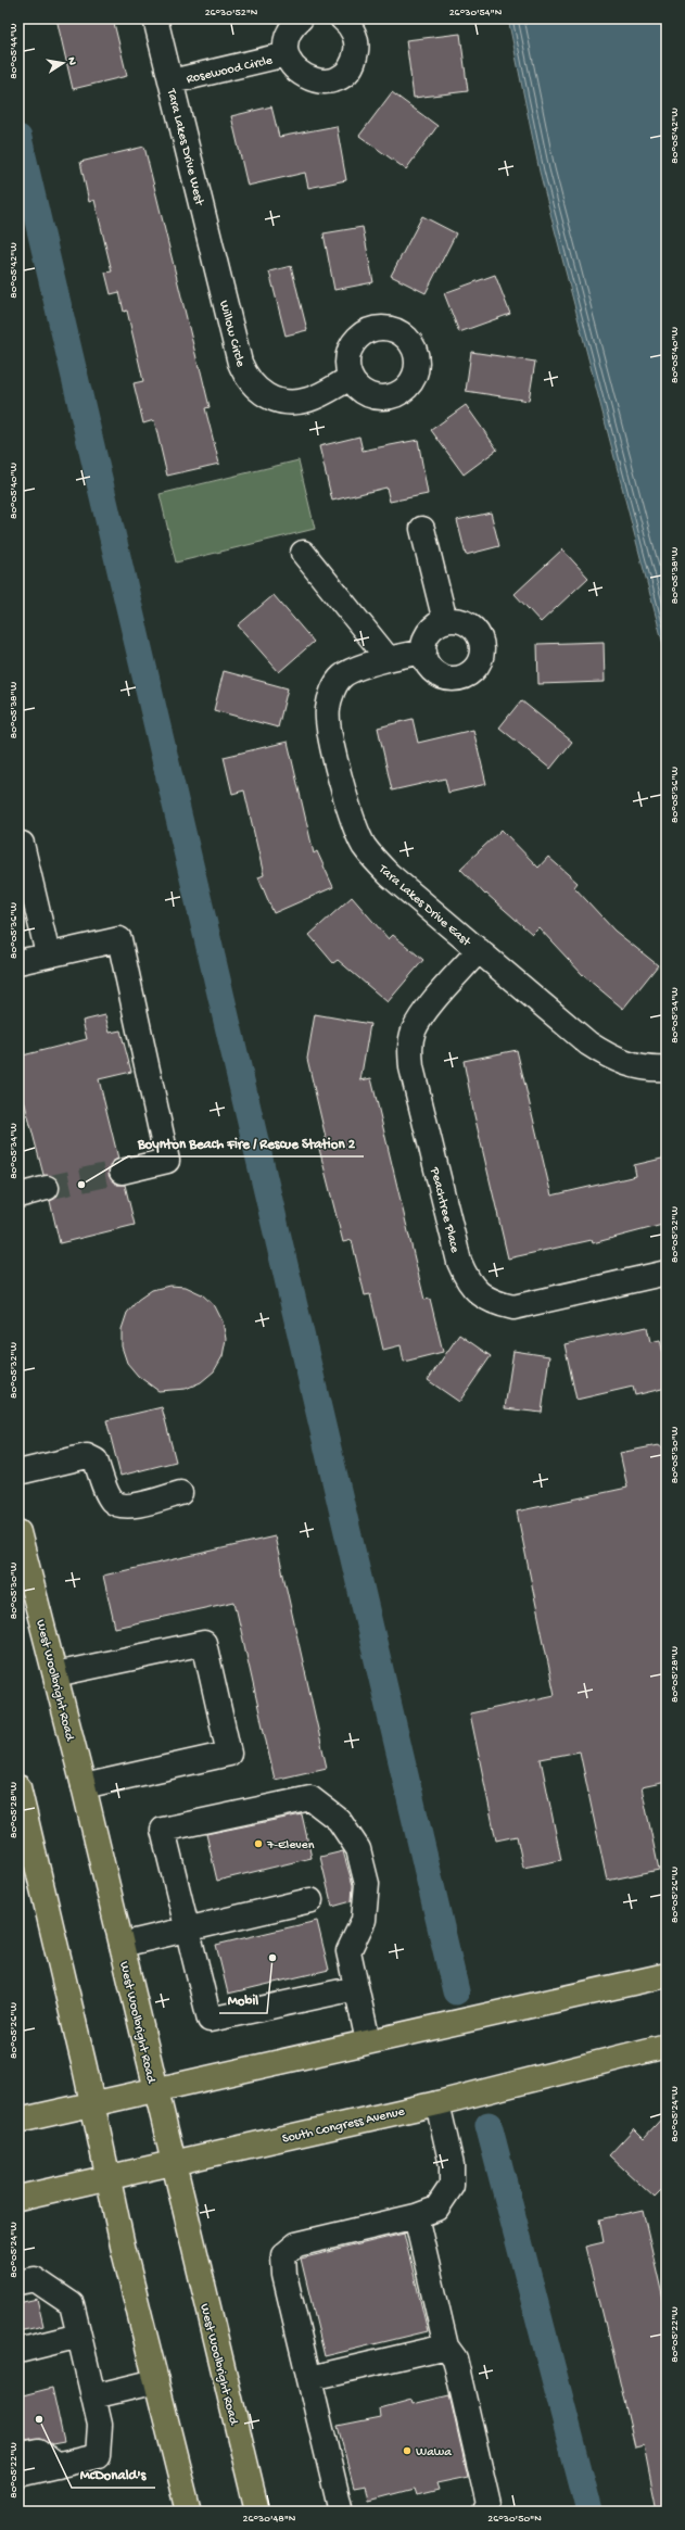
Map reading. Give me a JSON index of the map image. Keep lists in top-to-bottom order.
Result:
{
  "streets": {
    "main road": ["West Woolbright Road", "South Congress Avenue"],
    "street": [
      "Rosewood Circle",
      "Tara Lakes Drive West",
      "Willow Circle",
      "Tara Lakes Drive East",
      "Peachtree Place"
    ]
  },
  "crossings": [
    ["Rosewood Circle", "Tara Lakes Drive West"],
    ["Tara Lakes Drive West", "Willow Circle"],
    ["Tara Lakes Drive East", "Peachtree Place"],
    ["West Woolbright Road", "South Congress Avenue"]
  ],
  "places": [
    "Boynton Beach Fire / Rescue Station 2",
    "7-Eleven",
    "Mobil",
    "McDonald's",
    "Wawa"
  ],
  "north": "right",
  "coordinates": [
    "26°30'52\"N",
    "26°30'54\"N",
    "80°05'44\"W",
    "80°05'42\"W",
    "80°05'40\"W",
    "80°05'38\"W",
    "80°05'36\"W",
    "80°05'34\"W",
    "80°05'32\"W",
    "80°05'30\"W",
    "80°05'28\"W",
    "80°05'26\"W",
    "80°05'24\"W",
    "80°05'22\"W",
    "26°30'48\"N",
    "26°30'50\"N"
  ]
}
